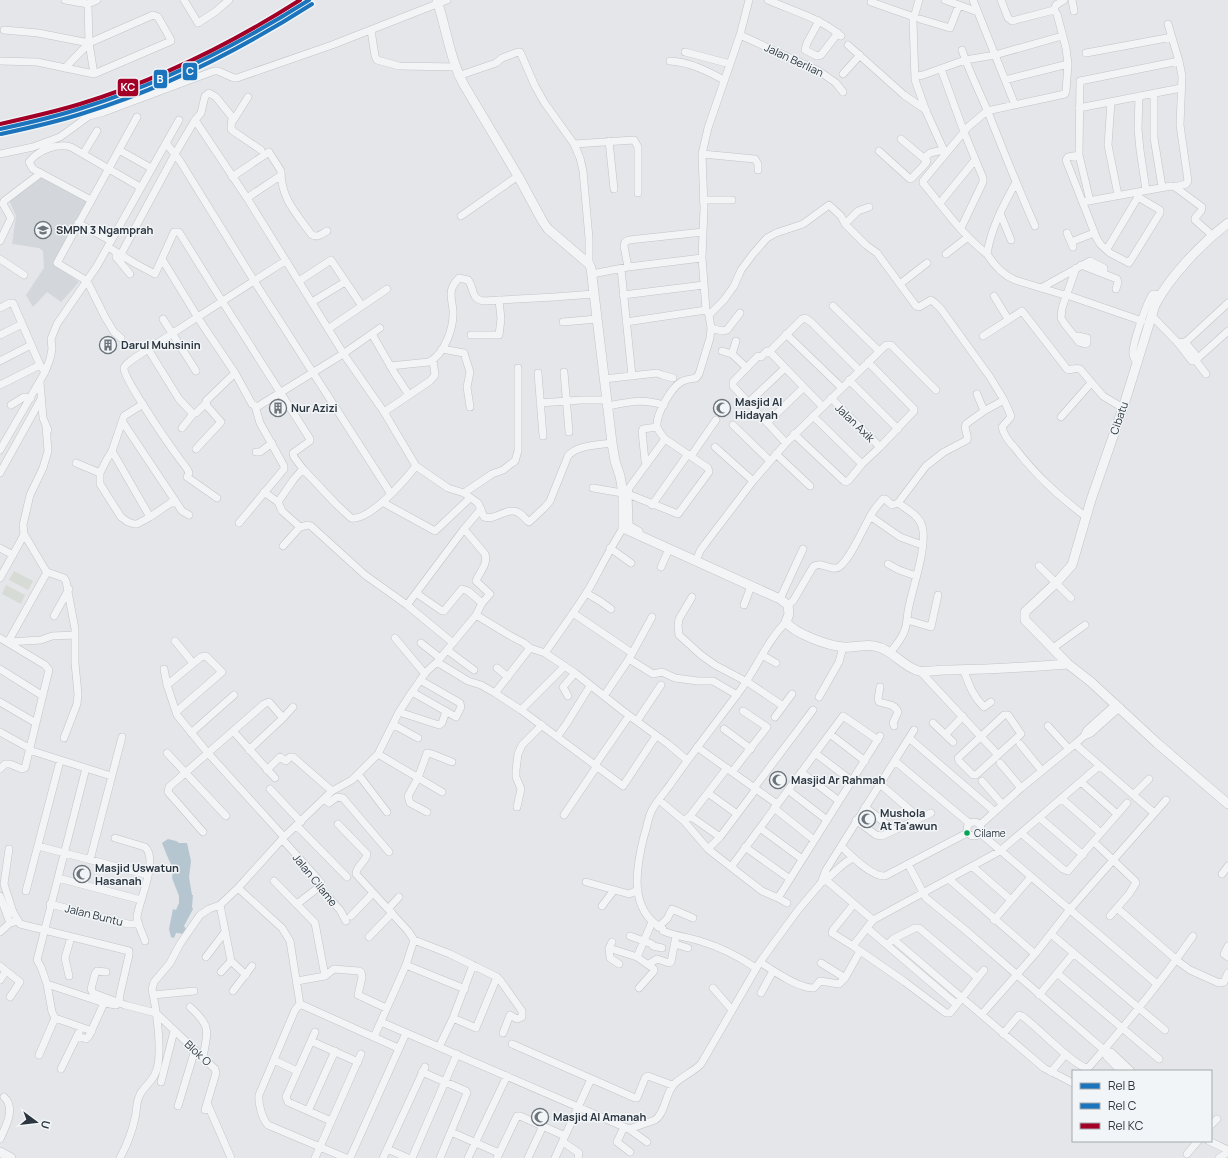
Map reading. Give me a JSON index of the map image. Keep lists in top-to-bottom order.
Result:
{
  "streets": {
    "street": [
      "Jalan Berlian",
      "Cibatu",
      "Jalan Axik",
      "Jalan Cilame",
      "Jalan Buntu",
      "Blok O"
    ]
  },
  "places": {
    "school or university": ["SMPN 3 Ngamprah"],
    "building": ["Darul Muhsinin", "Nur Azizi"],
    "mosque": [
      "Masjid Al Hidayah",
      "Masjid Ar Rahmah",
      "Mushola At Ta'awun",
      "Masjid Uswatun Hasanah",
      "Masjid Al Amanah"
    ],
    "other": ["Cilame"]
  },
  "lines": ["rail line B", "rail line KC", "rail line C"],
  "legend": ["Rel B", "Rel C", "Rel KC"],
  "north": "right"
}
